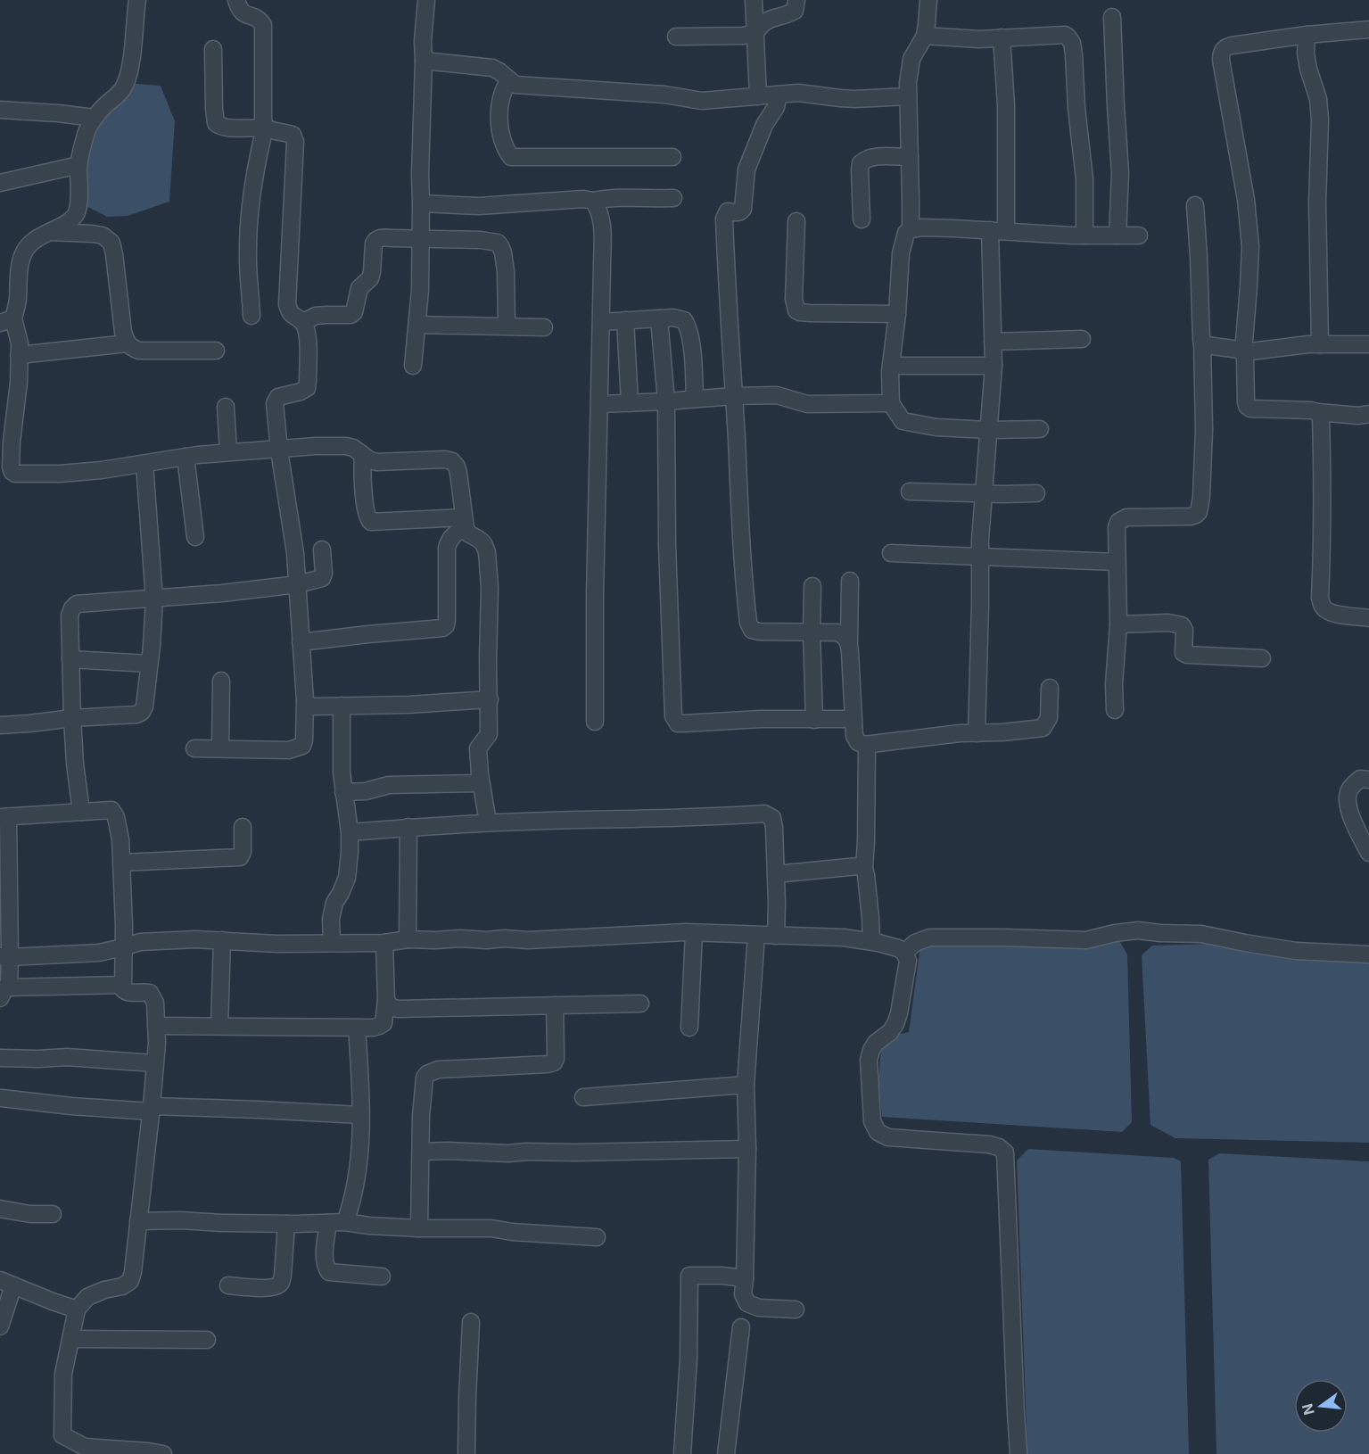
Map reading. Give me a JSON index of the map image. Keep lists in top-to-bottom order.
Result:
{
  "north": "left"
}
